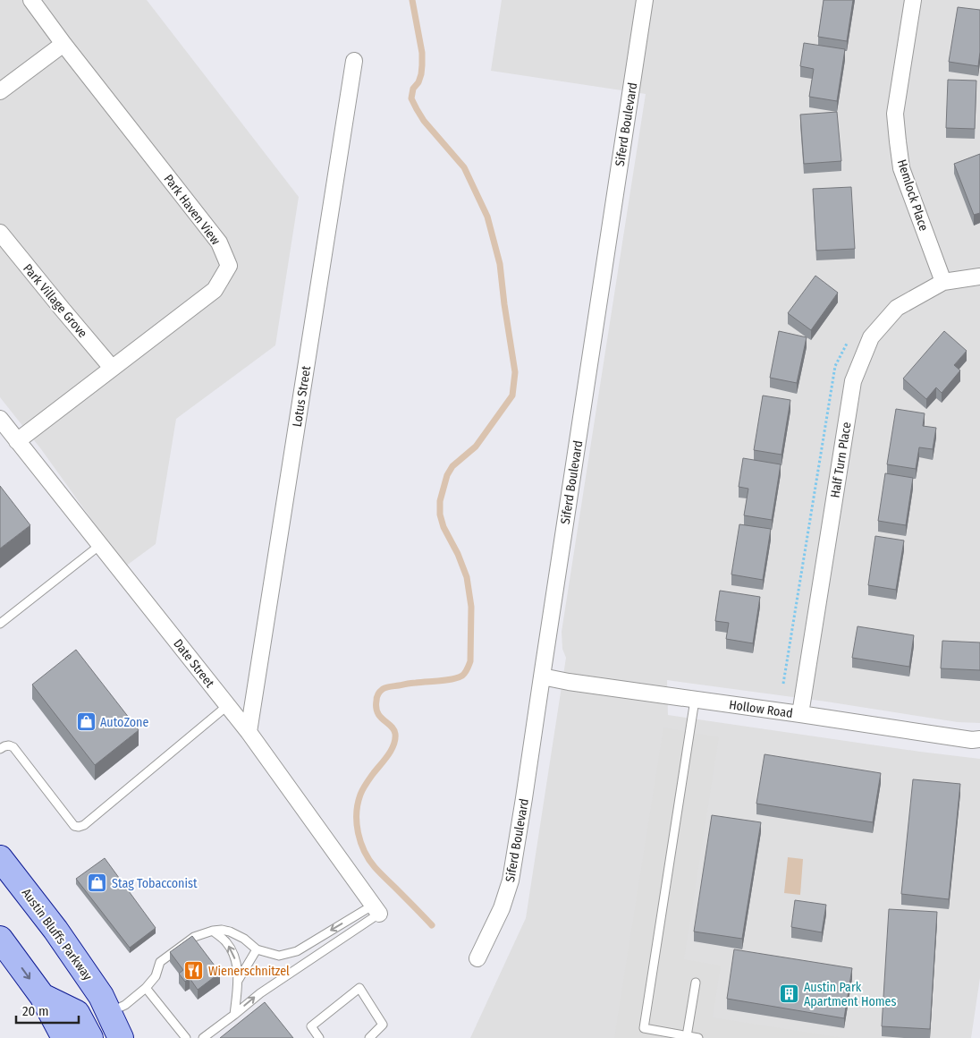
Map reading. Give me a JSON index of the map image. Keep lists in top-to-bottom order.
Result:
{
  "streets": {
    "main road": ["Austin Bluffs Parkway"],
    "street": [
      "Siferd Boulevard",
      "Hemlock Place",
      "Park Haven View",
      "Park Village Grove",
      "Lotus Street",
      "Half Turn Place",
      "Date Street",
      "Hollow Road"
    ]
  },
  "crossings": [
    ["Siferd Boulevard", "Hollow Road"],
    ["Hemlock Place", "Half Turn Place"],
    ["Park Haven View", "Park Village Grove"],
    ["Park Haven View", "Date Street"],
    ["Lotus Street", "Date Street"],
    ["Half Turn Place", "Hollow Road"]
  ],
  "places": {
    "shop": ["AutoZone", "Stag Tobacconist"],
    "restaurant": ["Wienerschnitzel"],
    "building": ["Austin Park Apartment Homes"]
  },
  "scale_bar": "20 m"
}
